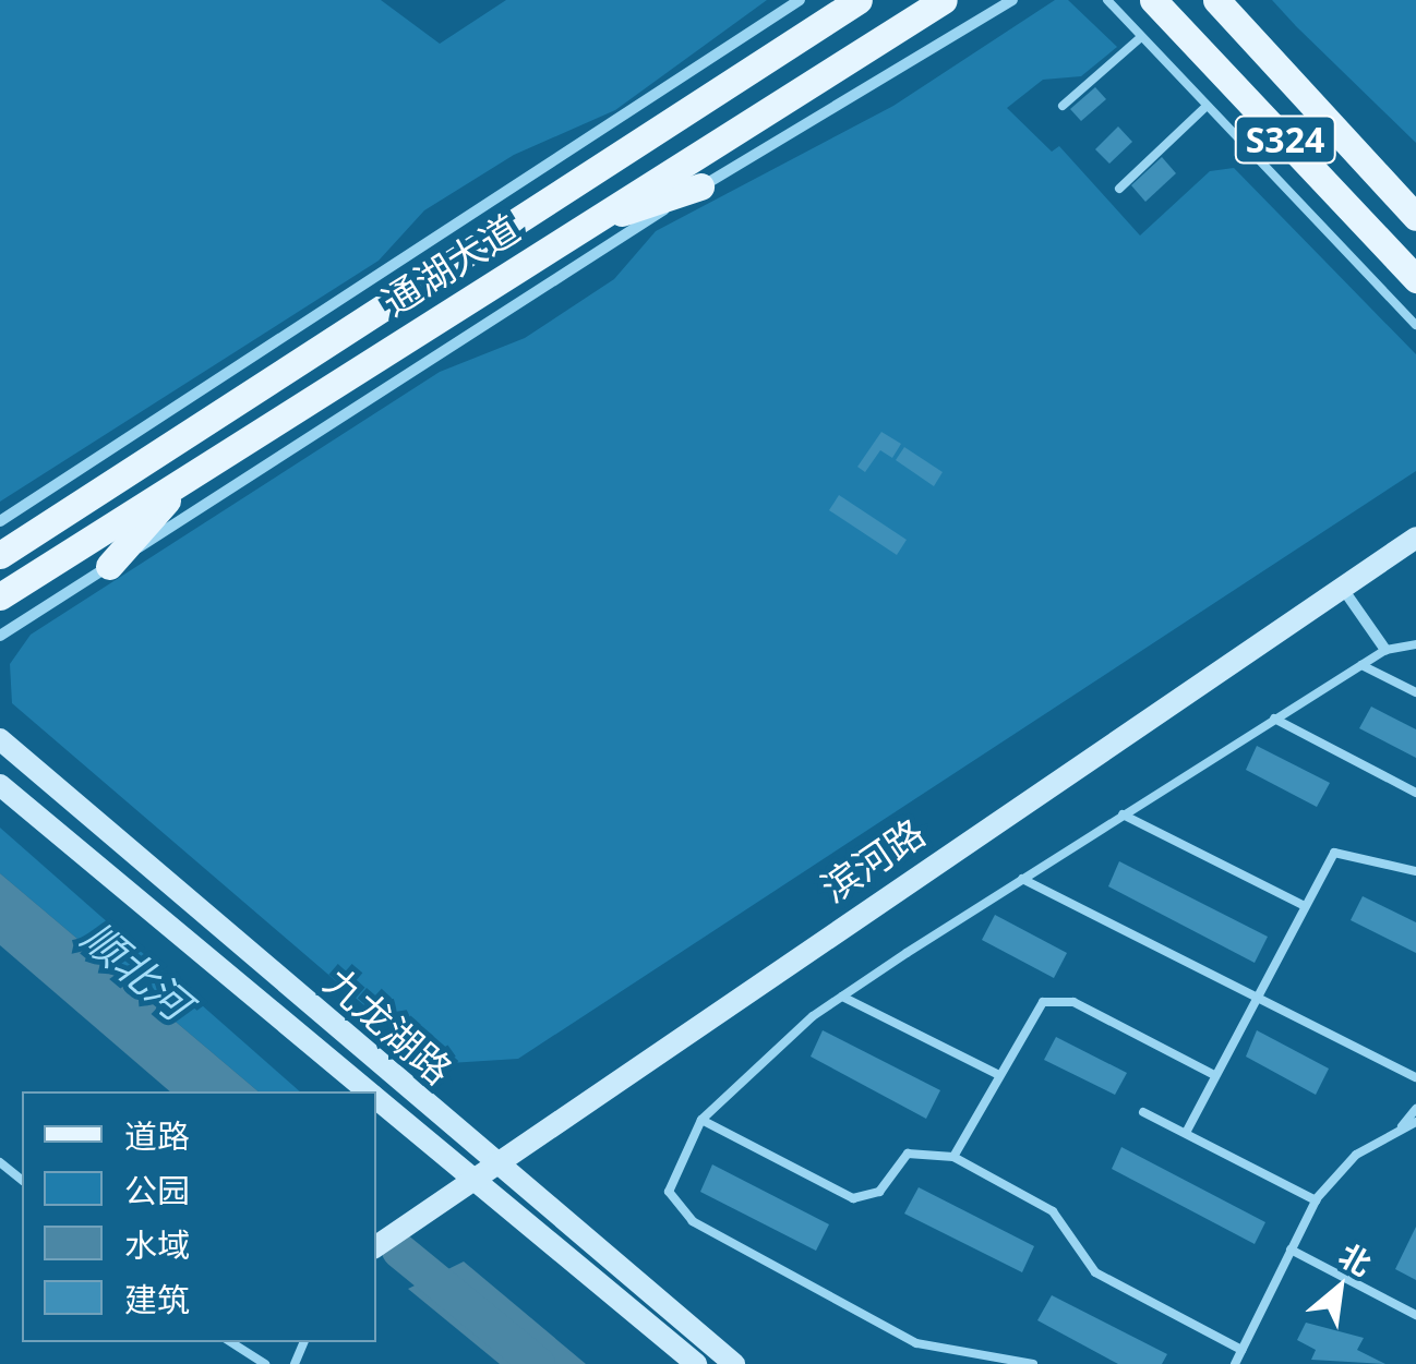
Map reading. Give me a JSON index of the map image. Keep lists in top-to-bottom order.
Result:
{
  "streets": {
    "main road": ["S324", "通湖大道"],
    "street": ["滨河路", "九龙湖路"]
  },
  "crossings": [
    ["滨河路", "九龙湖路"]
  ],
  "water": ["顺北河"],
  "legend": [
    "道路",
    "公园",
    "水域",
    "建筑"
  ],
  "north": "top right"
}
